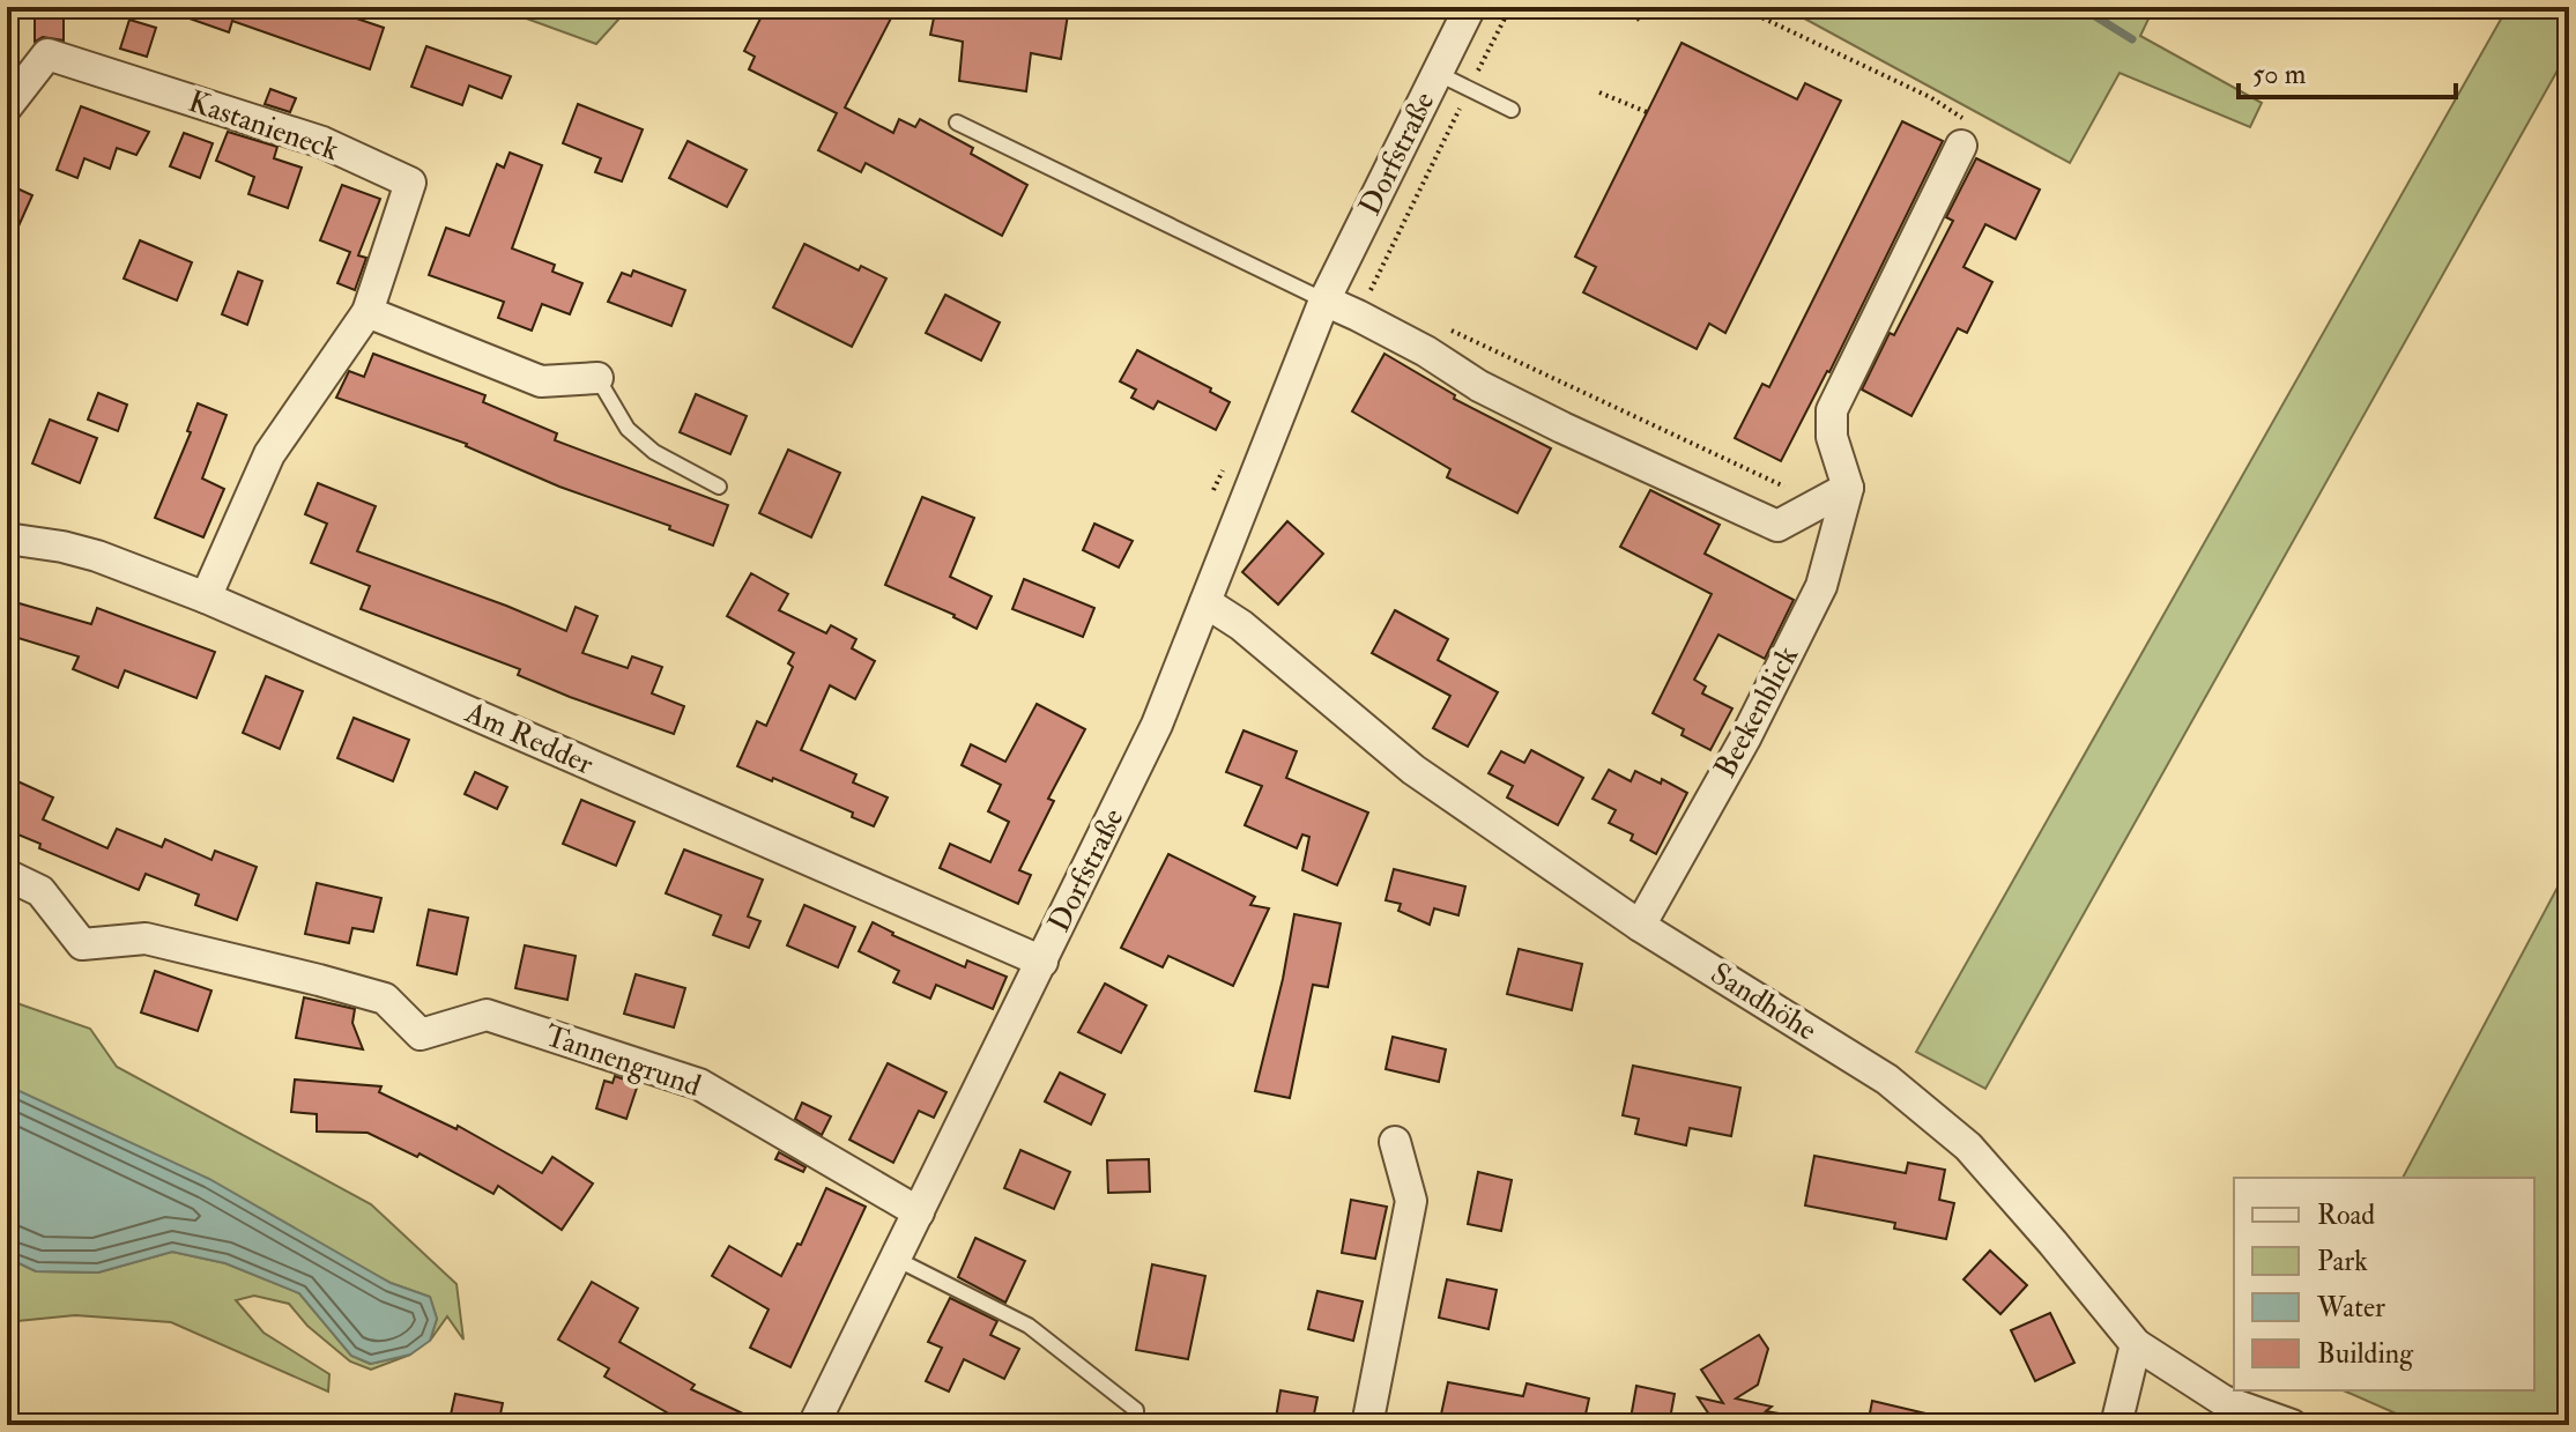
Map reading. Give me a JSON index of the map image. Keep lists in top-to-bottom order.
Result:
{
  "streets": {
    "street": [
      "Kastanieneck",
      "Dorfstraße",
      "Beekenblick",
      "Am Redder",
      "Sandhöhe",
      "Tannengrund"
    ]
  },
  "crossings": [
    ["Kastanieneck", "Am Redder"],
    ["Dorfstraße", "Am Redder"],
    ["Dorfstraße", "Sandhöhe"],
    ["Dorfstraße", "Tannengrund"],
    ["Beekenblick", "Sandhöhe"]
  ],
  "legend": [
    "Road",
    "Park",
    "Water",
    "Building"
  ],
  "scale_bar": "50 m"
}
